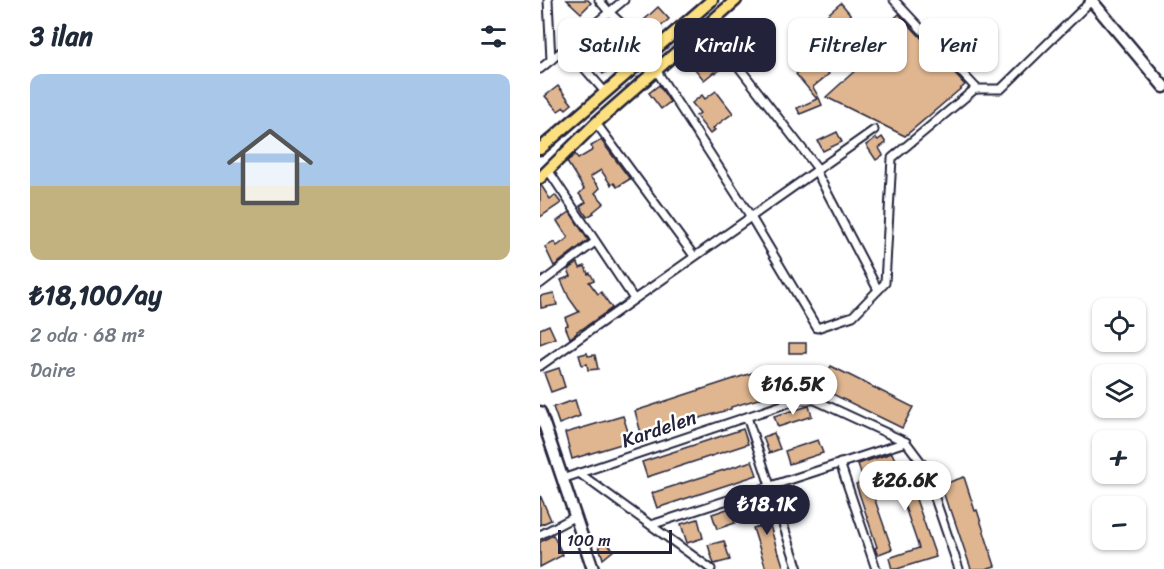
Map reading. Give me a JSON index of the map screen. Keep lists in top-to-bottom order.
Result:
{
  "streets": {
    "street": ["Kardelen"]
  },
  "scale_bar": "100 m",
  "page": {
    "heading": "3 ilan",
    "chip": [
      "Satılık",
      "Kiralık",
      "Filtreler",
      "Yeni"
    ],
    "list": [
      {
        "name": "₺18,100/ay",
        "note": "2 oda · 68 m² · Daire"
      }
    ],
    "map_buttons": ["+", "−"],
    "price": ["₺16.5K", "₺26.6K", "₺18.1K"],
    "scale": "100 m"
  }
}
